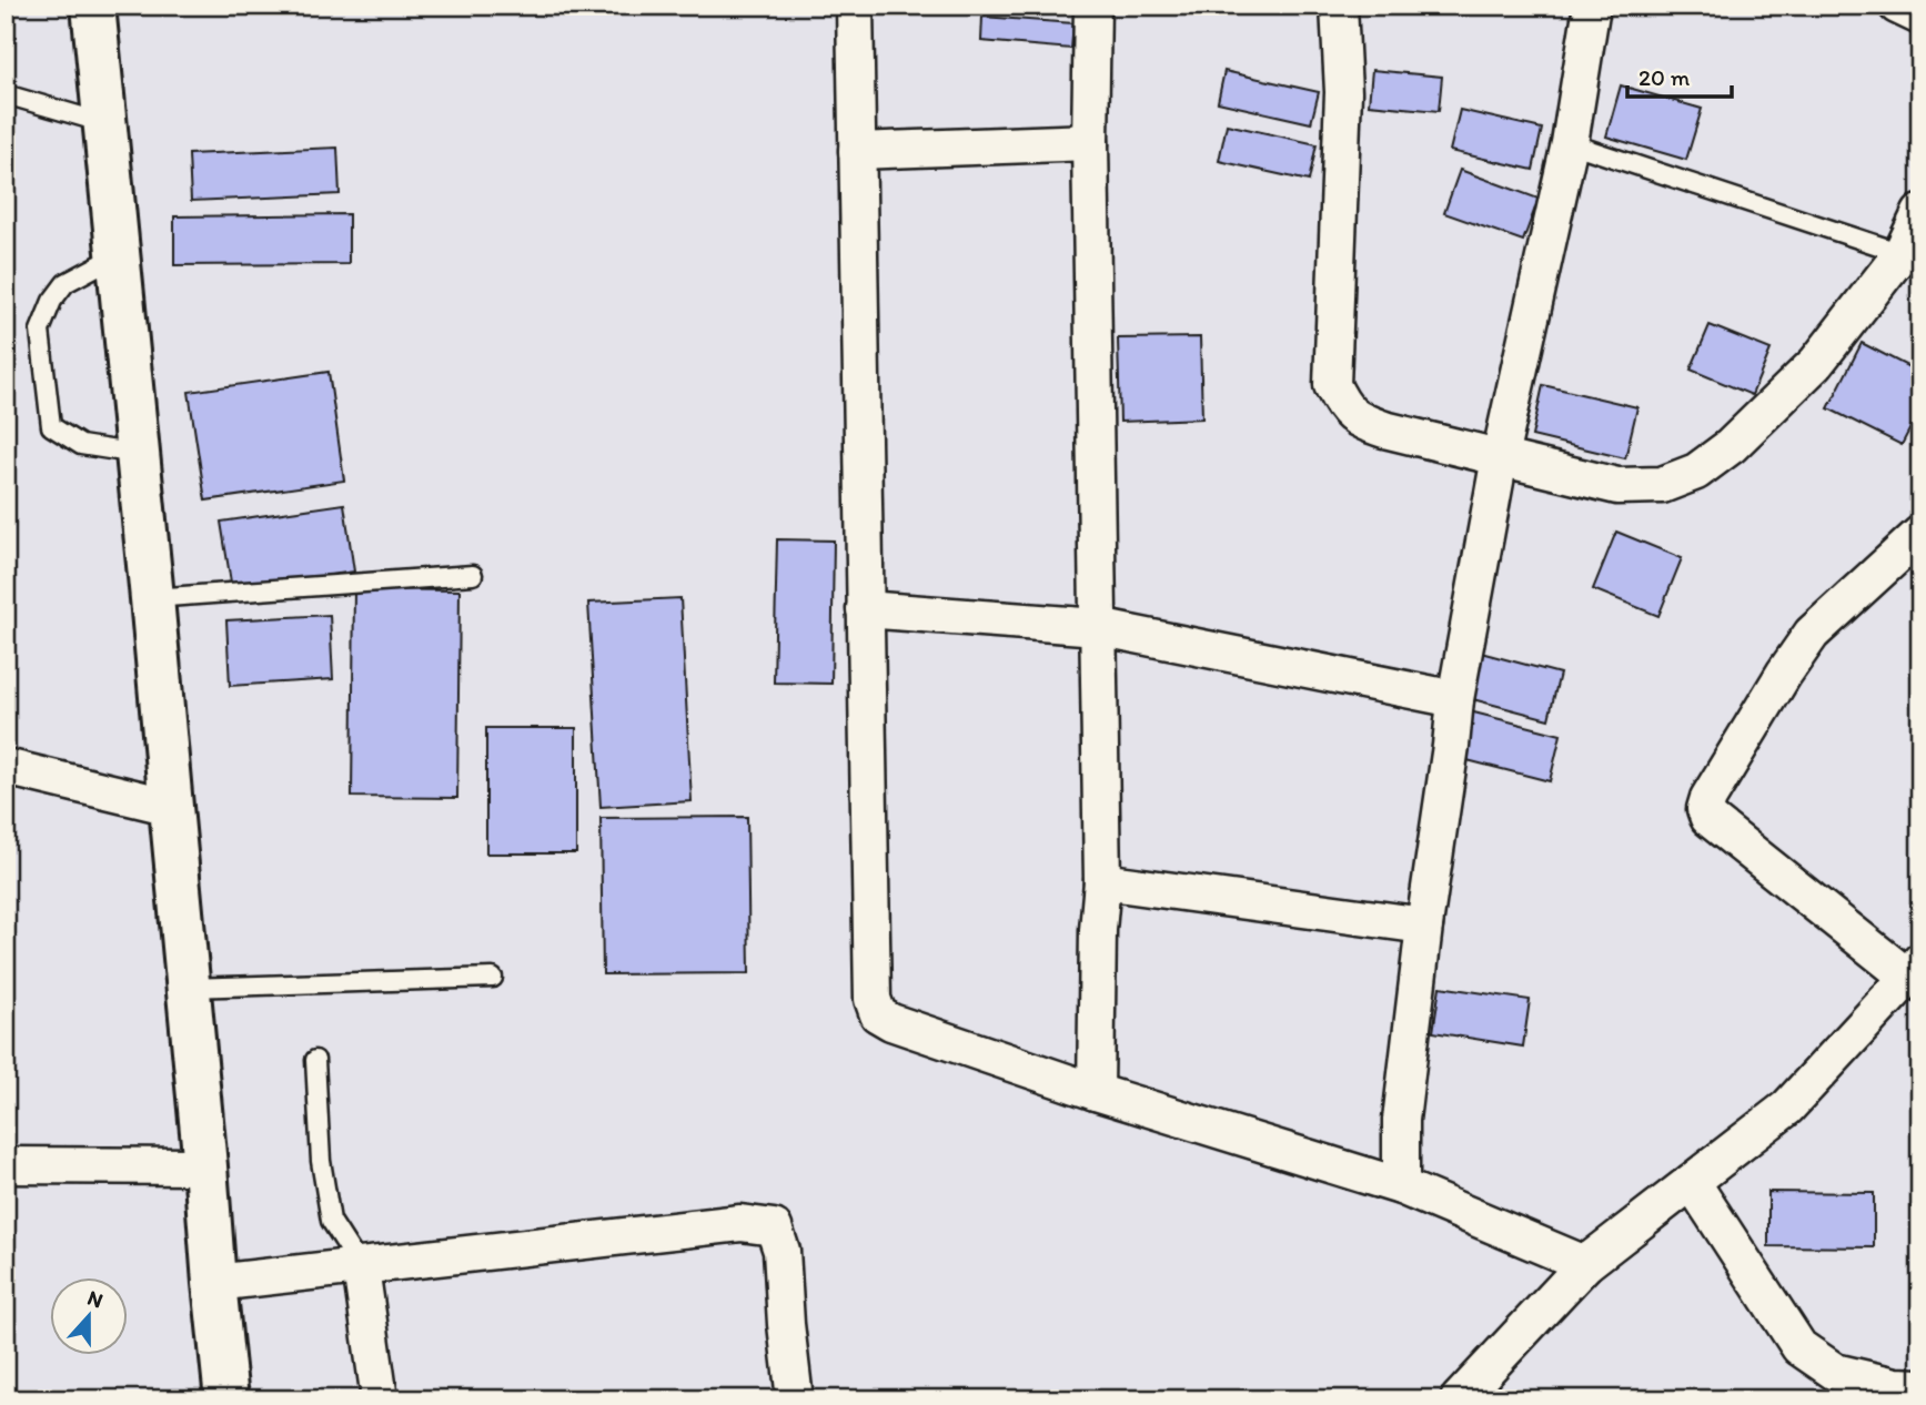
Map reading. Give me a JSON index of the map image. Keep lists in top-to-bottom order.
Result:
{
  "scale_bar": "20 m",
  "north": "top"
}
